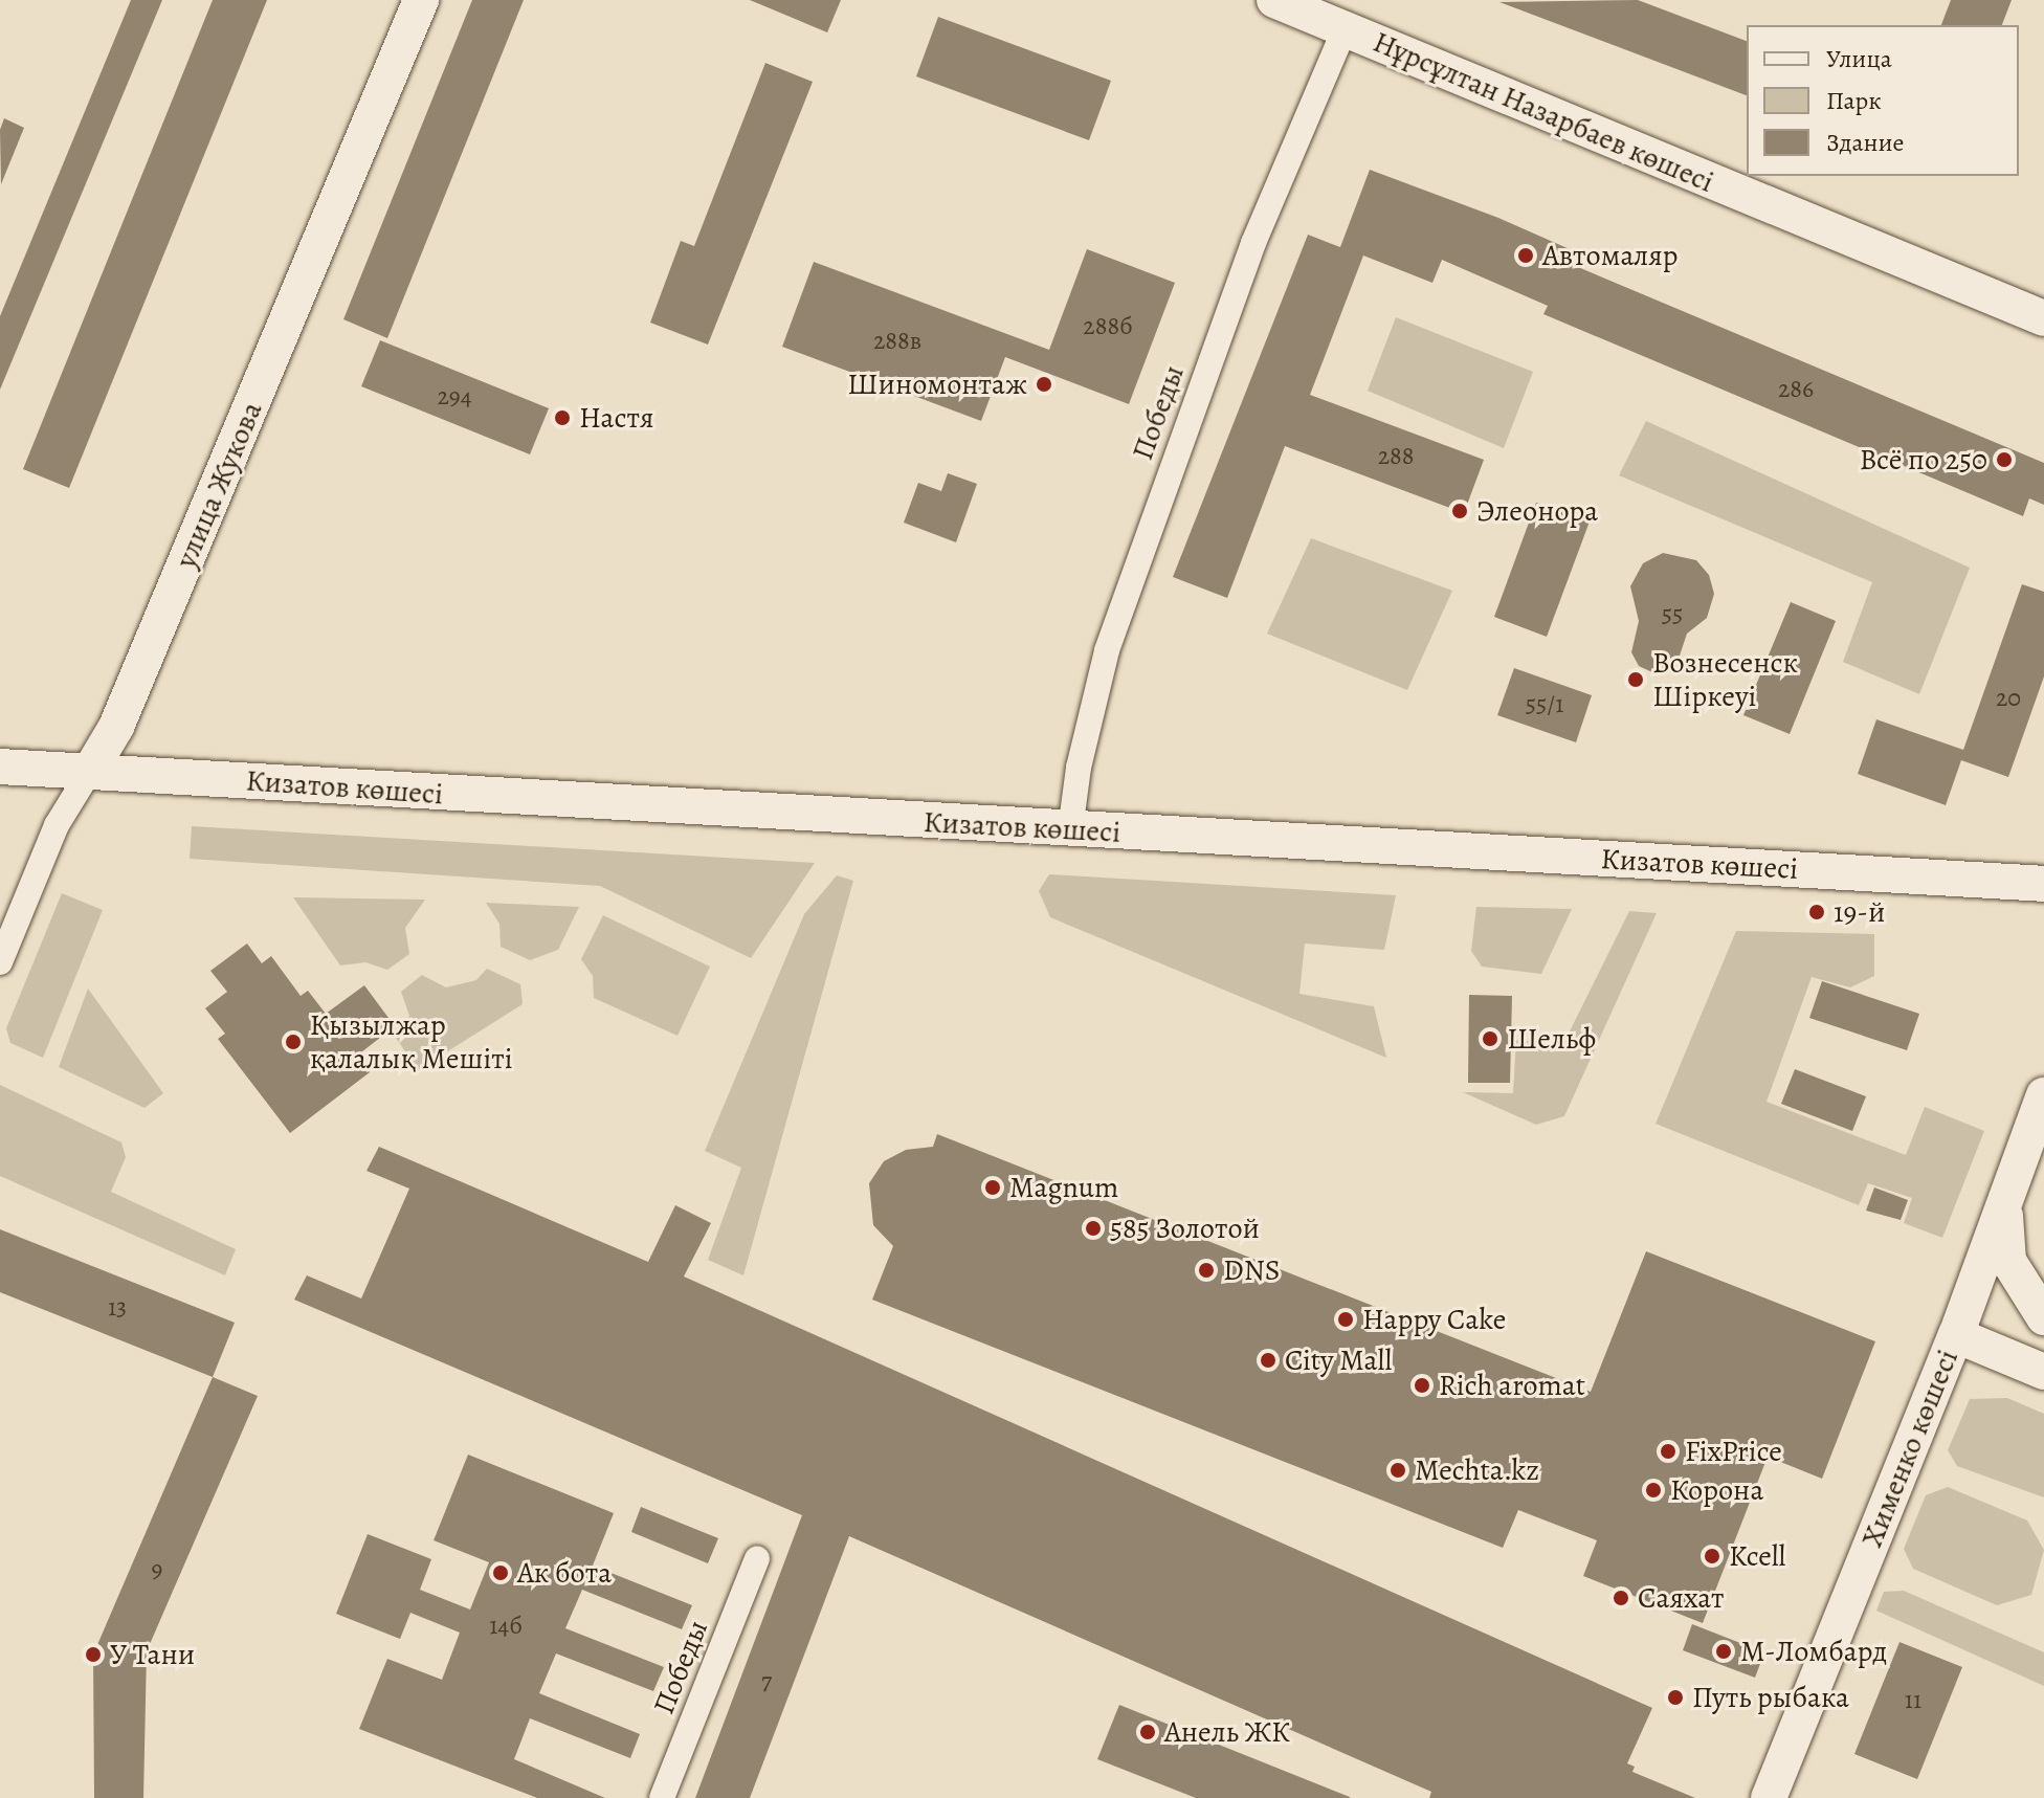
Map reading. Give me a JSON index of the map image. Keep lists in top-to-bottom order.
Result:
{
  "streets": {
    "main road": [
      "Нұрсұлтан Назарбаев көшесі",
      "улица Жукова",
      "Кизатов көшесі",
      "Хименко көшесі"
    ],
    "street": ["Победы"]
  },
  "crossings": [
    ["Нұрсұлтан Назарбаев көшесі", "Победы"],
    ["Победы", "Кизатов көшесі"],
    ["улица Жукова", "Кизатов көшесі"]
  ],
  "places": [
    "Автомаляр",
    "Шиномонтаж",
    "Настя",
    "Всё по 250",
    "Элеонора",
    "Вознесенск Шіркеуі",
    "19-й",
    "Шельф",
    "Қызылжар қалалық Мешіті",
    "Magnum",
    "585 Золотой",
    "DNS",
    "Happy Cake",
    "City Mall",
    "Rich aromat",
    "FixPrice",
    "Mechta.kz",
    "Корона",
    "Kcell",
    "Ак бота",
    "Саяхат",
    "М-Ломбард",
    "У Тани",
    "Путь рыбака",
    "Анель ЖК"
  ],
  "house_numbers": [
    "288б",
    "288в",
    "286",
    "294",
    "288",
    "55",
    "20",
    "55/1",
    "13",
    "9",
    "14б",
    "7",
    "11"
  ],
  "legend": ["Улица", "Парк", "Здание"]
}
